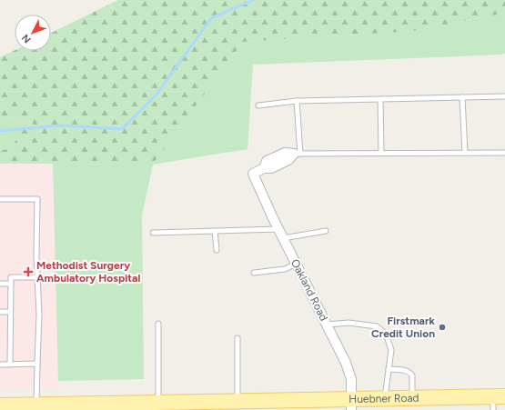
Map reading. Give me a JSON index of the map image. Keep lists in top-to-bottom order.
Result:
{
  "streets": {
    "main road": ["Huebner Road"],
    "street": ["Oakland Road"]
  },
  "crossings": [
    ["Oakland Road", "Huebner Road"]
  ],
  "places": {
    "health": ["Methodist Surgery Ambulatory Hospital"],
    "other": ["Firstmark Credit Union"]
  },
  "north": "bottom left"
}
